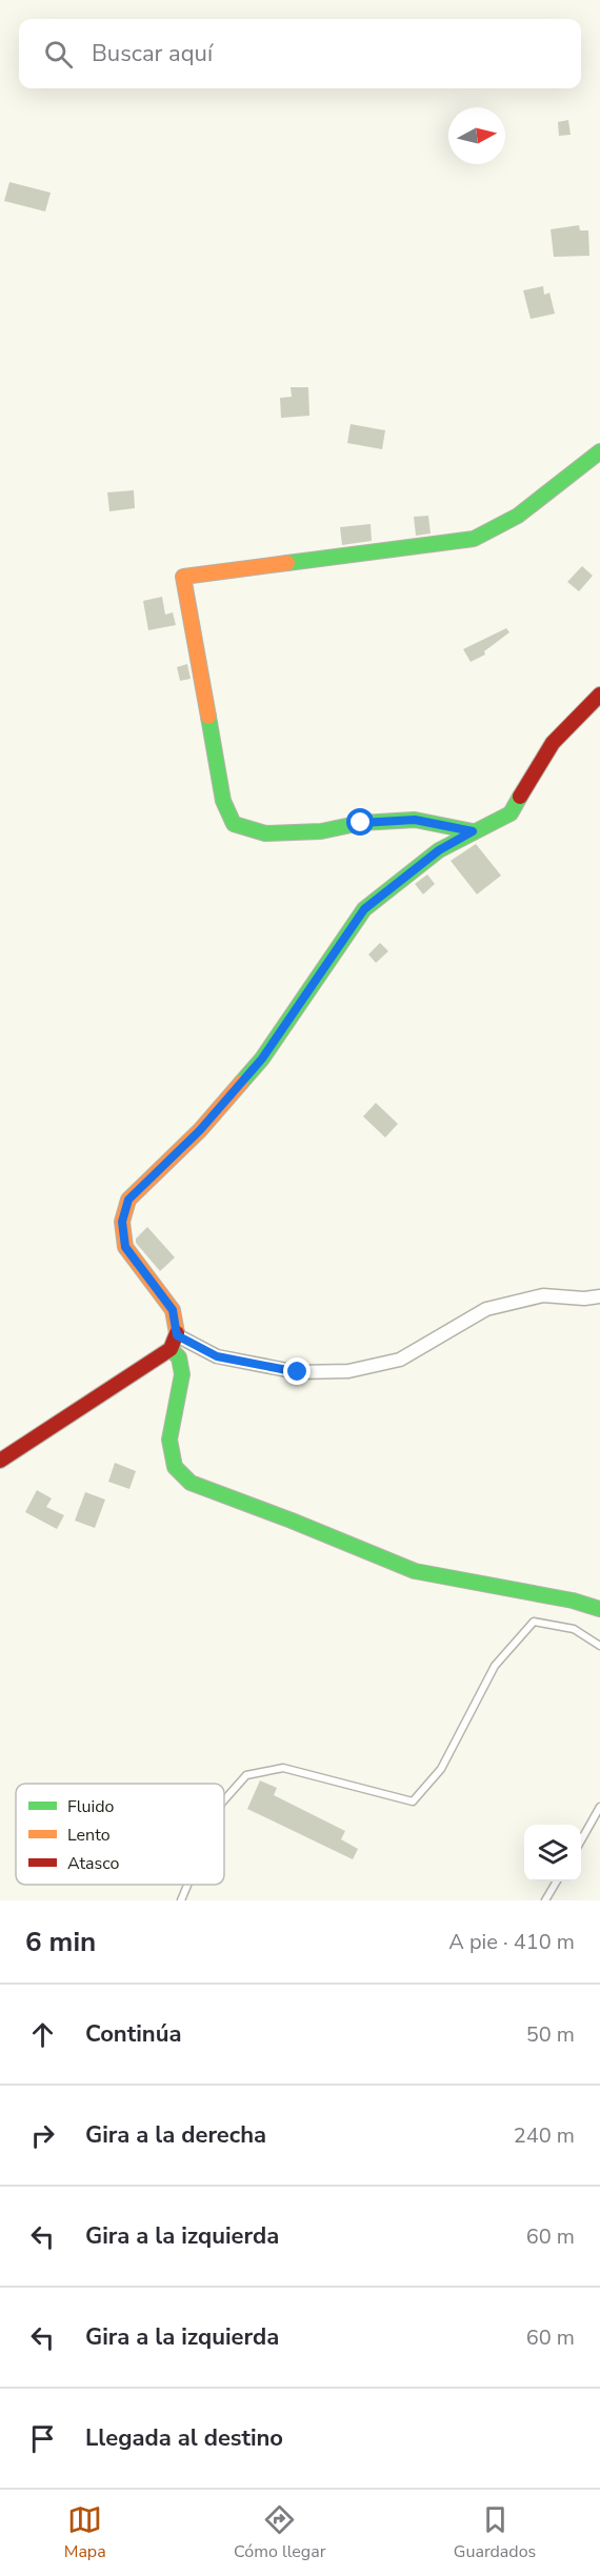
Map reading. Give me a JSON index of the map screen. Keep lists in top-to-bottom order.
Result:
{
  "legend": ["Fluido", "Lento", "Atasco"],
  "north": "right",
  "page": {
    "search": "Buscar aquí",
    "heading": ["6 min", "A pie · 410 m"],
    "list": [
      ["Continúa", "50 m"],
      ["Gira a la derecha", "240 m"],
      ["Gira a la izquierda", "60 m"],
      ["Gira a la izquierda", "60 m"],
      "Llegada al destino"
    ],
    "nav": ["Mapa", "Cómo llegar", "Guardados"]
  }
}
